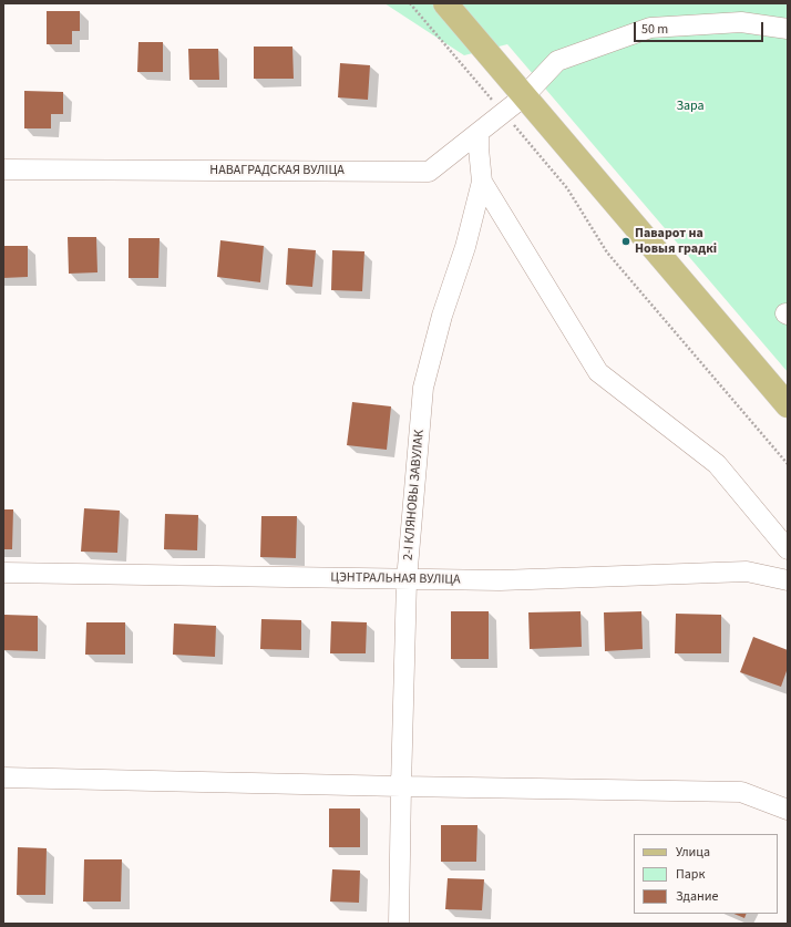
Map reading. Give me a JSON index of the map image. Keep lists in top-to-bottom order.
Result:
{
  "streets": {
    "street": ["НАВАГРАДСКАЯ ВУЛІЦА", "2-І КЛЯНОВЫ ЗАВУЛАК", "ЦЭНТРАЛЬНАЯ ВУЛІЦА"]
  },
  "crossings": [
    ["2-І КЛЯНОВЫ ЗАВУЛАК", "ЦЭНТРАЛЬНАЯ ВУЛІЦА"]
  ],
  "parks": ["Зара"],
  "places": ["Паварот на Новыя градкі"],
  "legend": ["Улица", "Парк", "Здание"],
  "scale_bar": "50 m"
}
